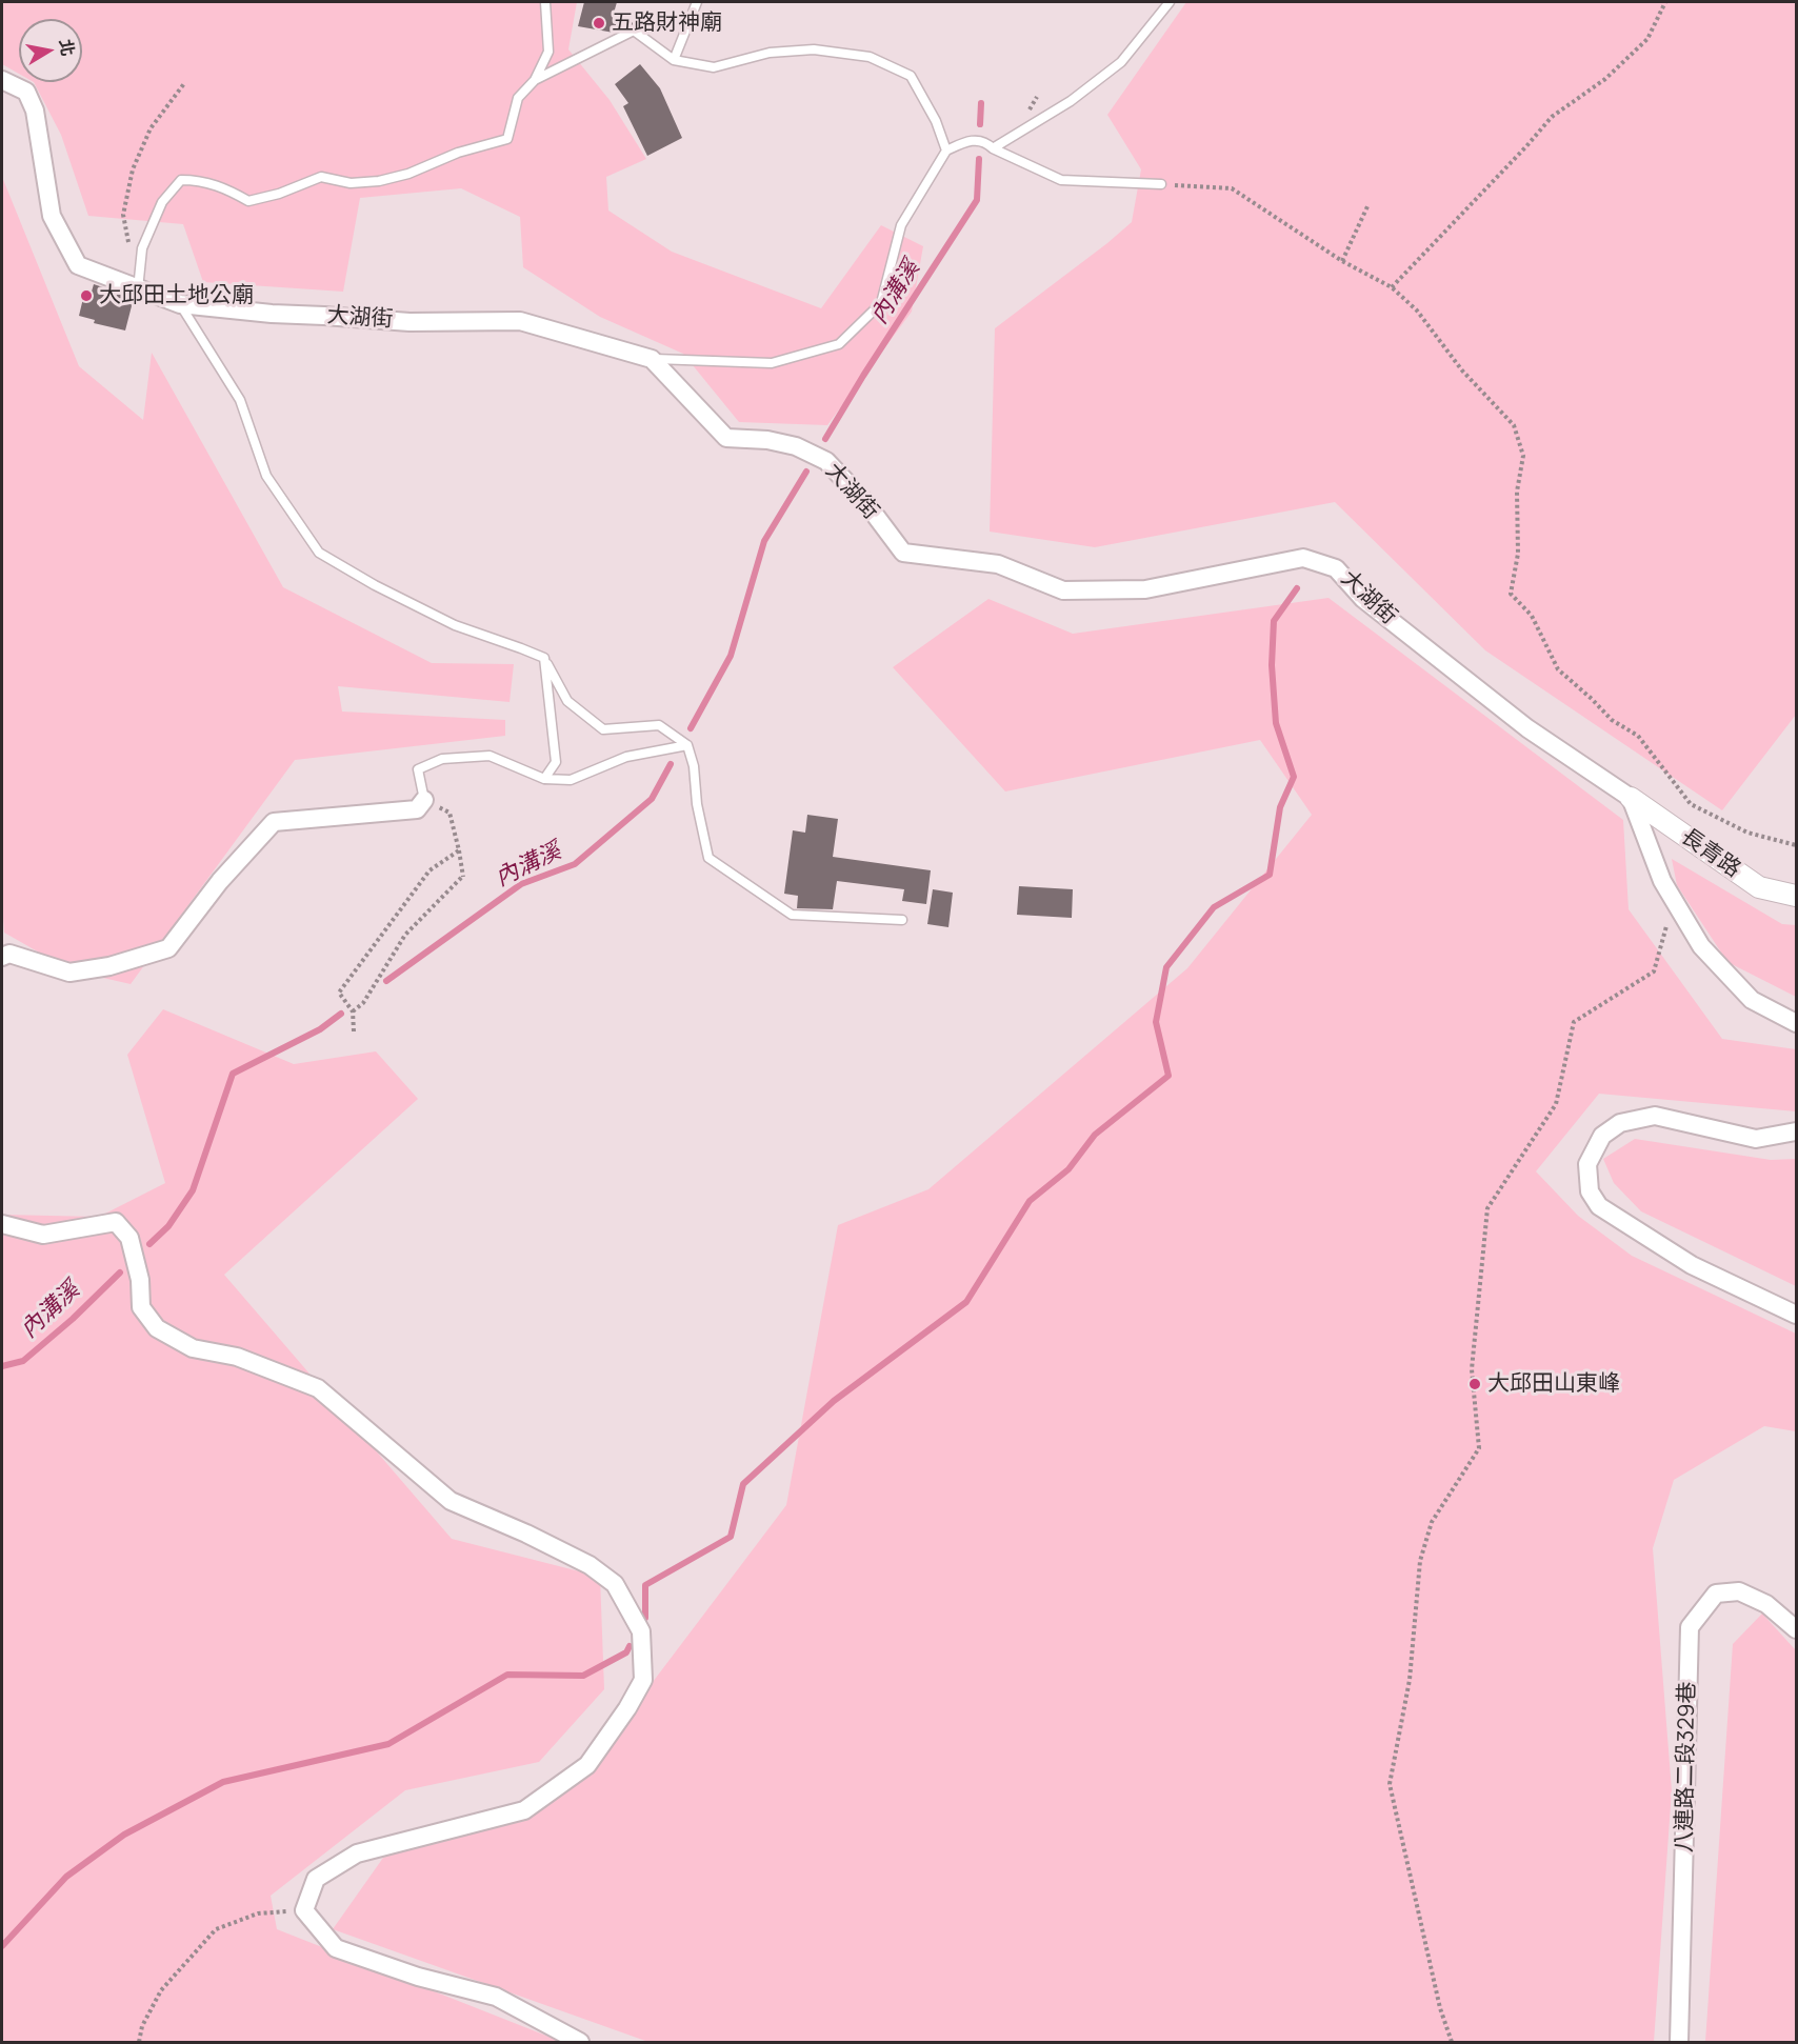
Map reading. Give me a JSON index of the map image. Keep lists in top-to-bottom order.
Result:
{
  "streets": {
    "street": ["大湖街", "長青路", "八連路二段329巷"]
  },
  "crossings": [
    ["大湖街", "長青路"]
  ],
  "water": ["內溝溪"],
  "places": ["五路財神廟", "大邱田土地公廟", "大邱田山東峰"],
  "north": "right"
}
